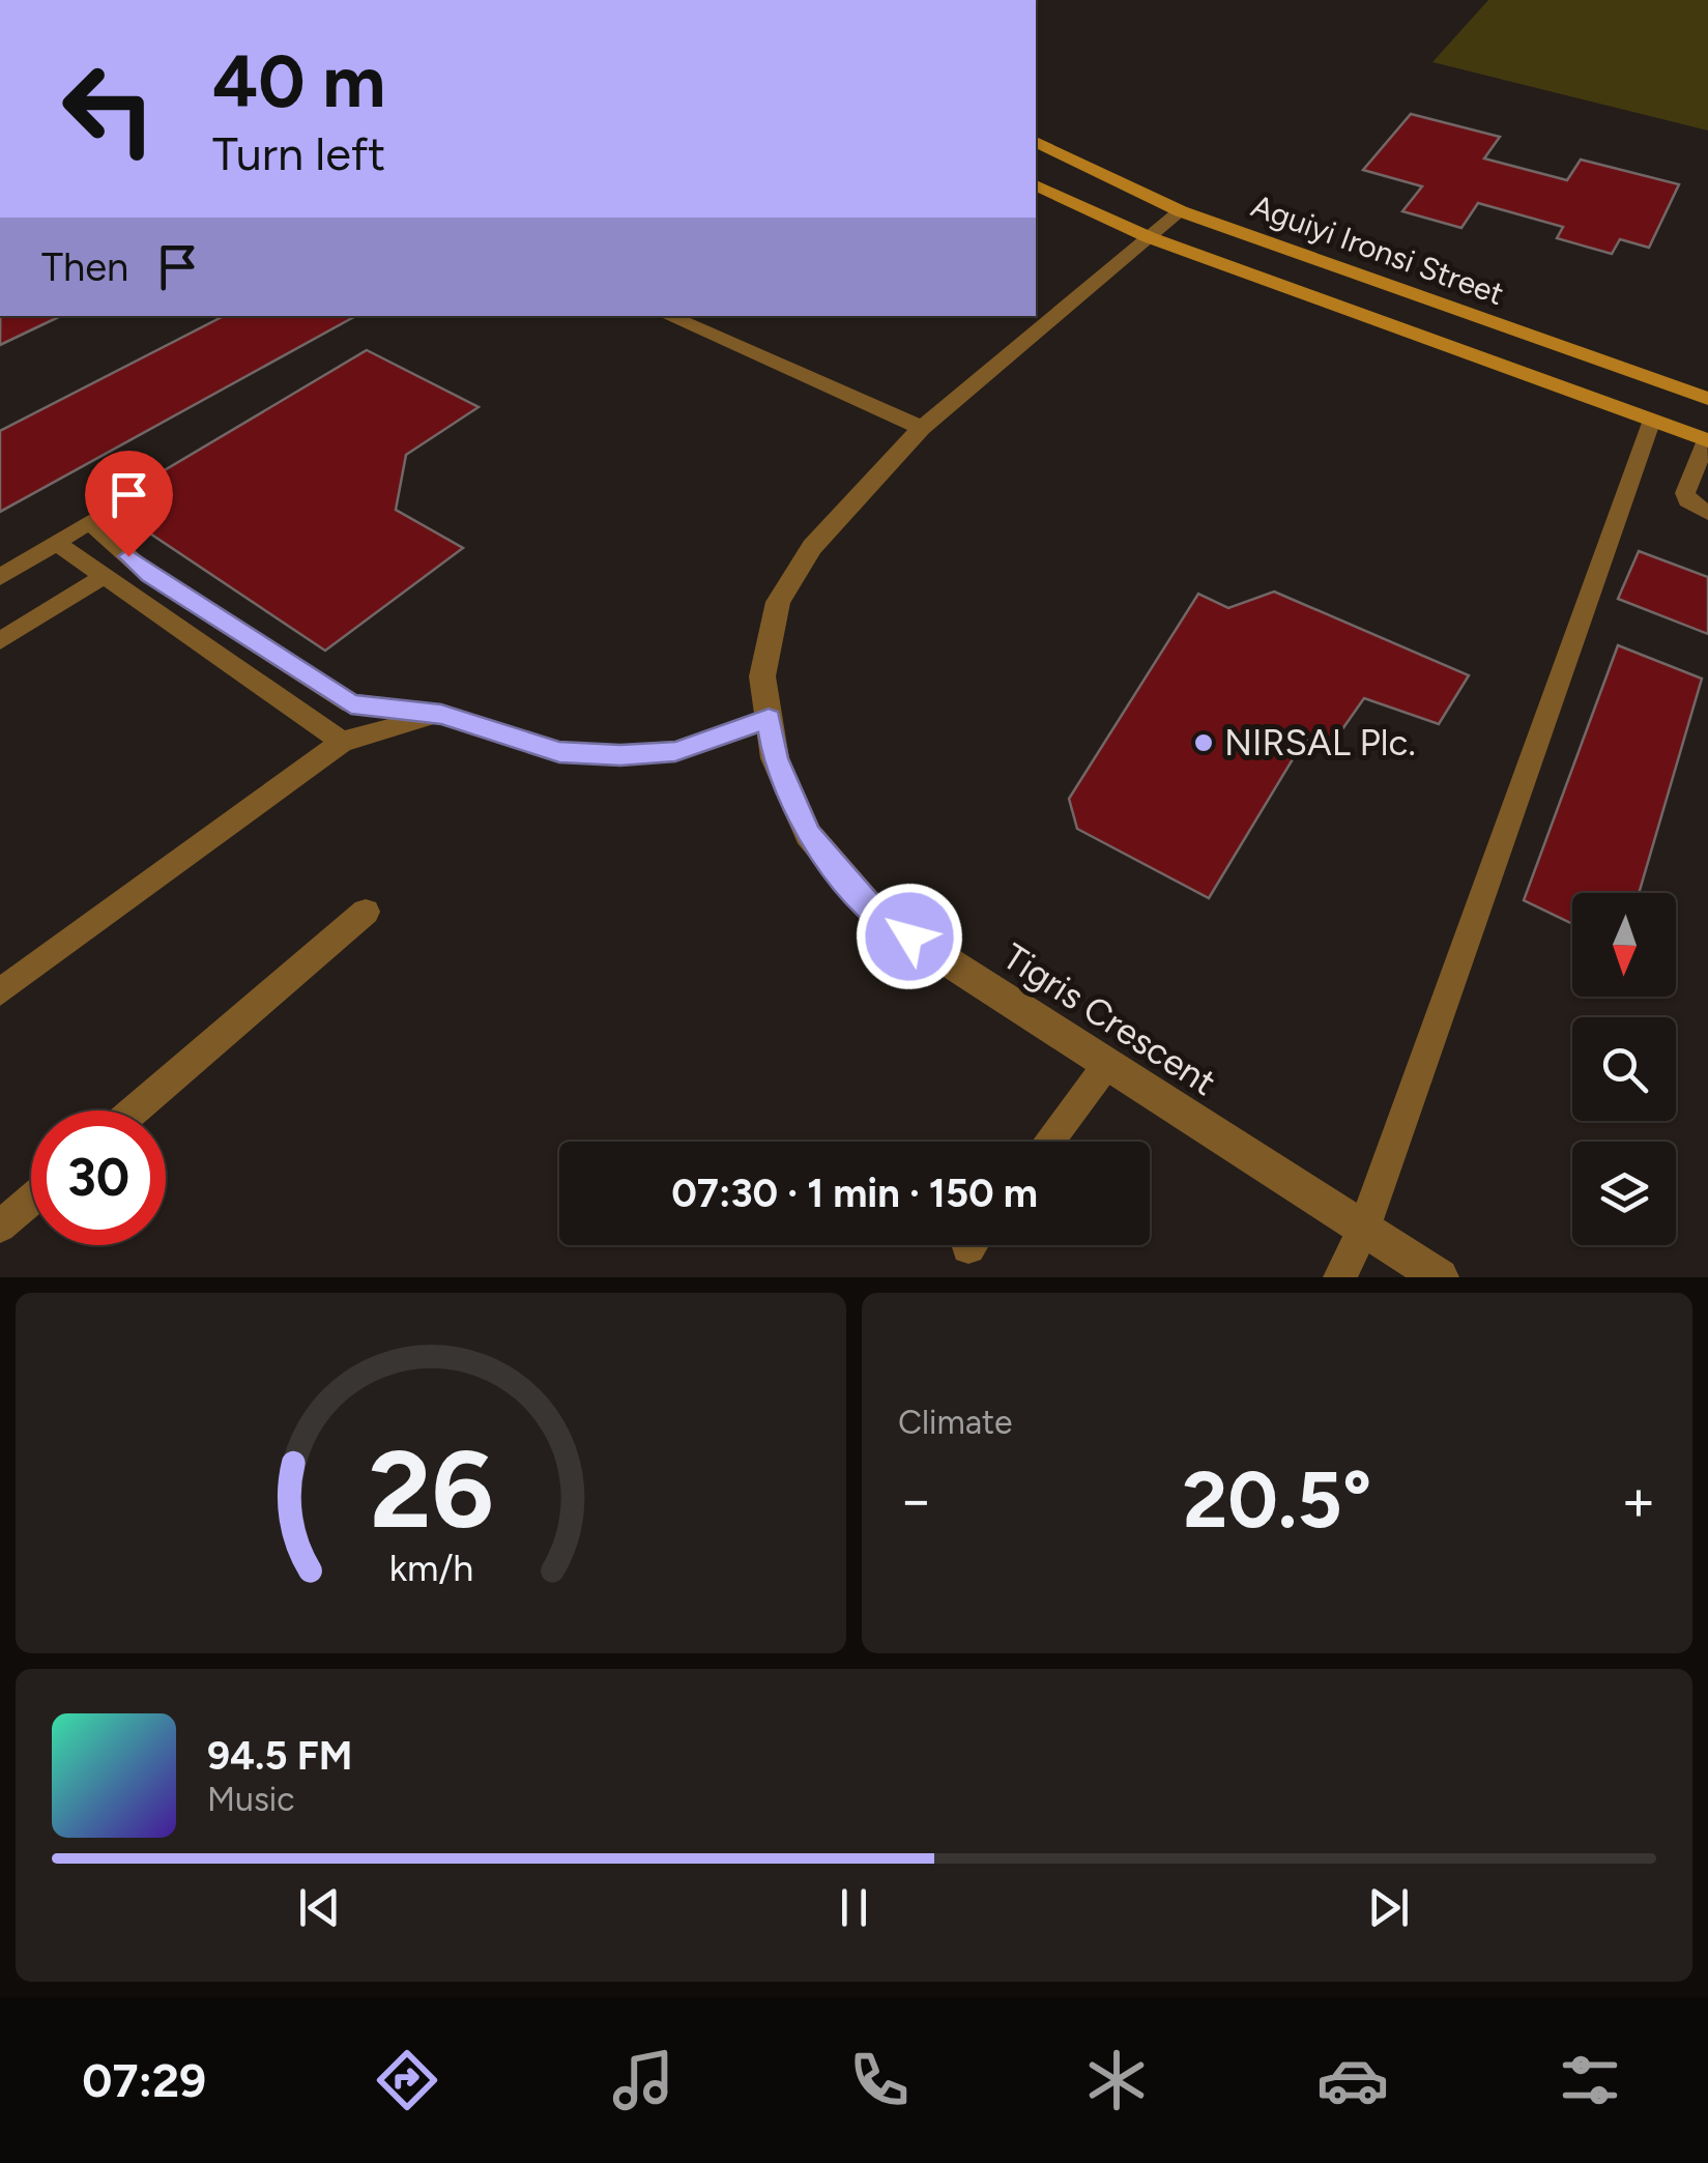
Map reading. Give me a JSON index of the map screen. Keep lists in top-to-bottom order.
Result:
{
  "streets": {
    "main road": ["Aguiyi Ironsi Street"],
    "street": ["Tigris Crescent"]
  },
  "crossings": [
    ["Aguiyi Ironsi Street", "Tigris Crescent"]
  ],
  "places": ["NIRSAL Plc."],
  "north": "bottom",
  "page": {
    "turn": ["40 m", "Turn left"],
    "then": "Then",
    "limit": "30",
    "trip": "07:30 · 1 min · 150 m",
    "tile": "Climate",
    "heat": ["−", "20.5°", "+"],
    "song": ["94.5 FM", "Music"],
    "tabs": "07:29",
    "gauge": ["26", "km/h"]
  }
}
